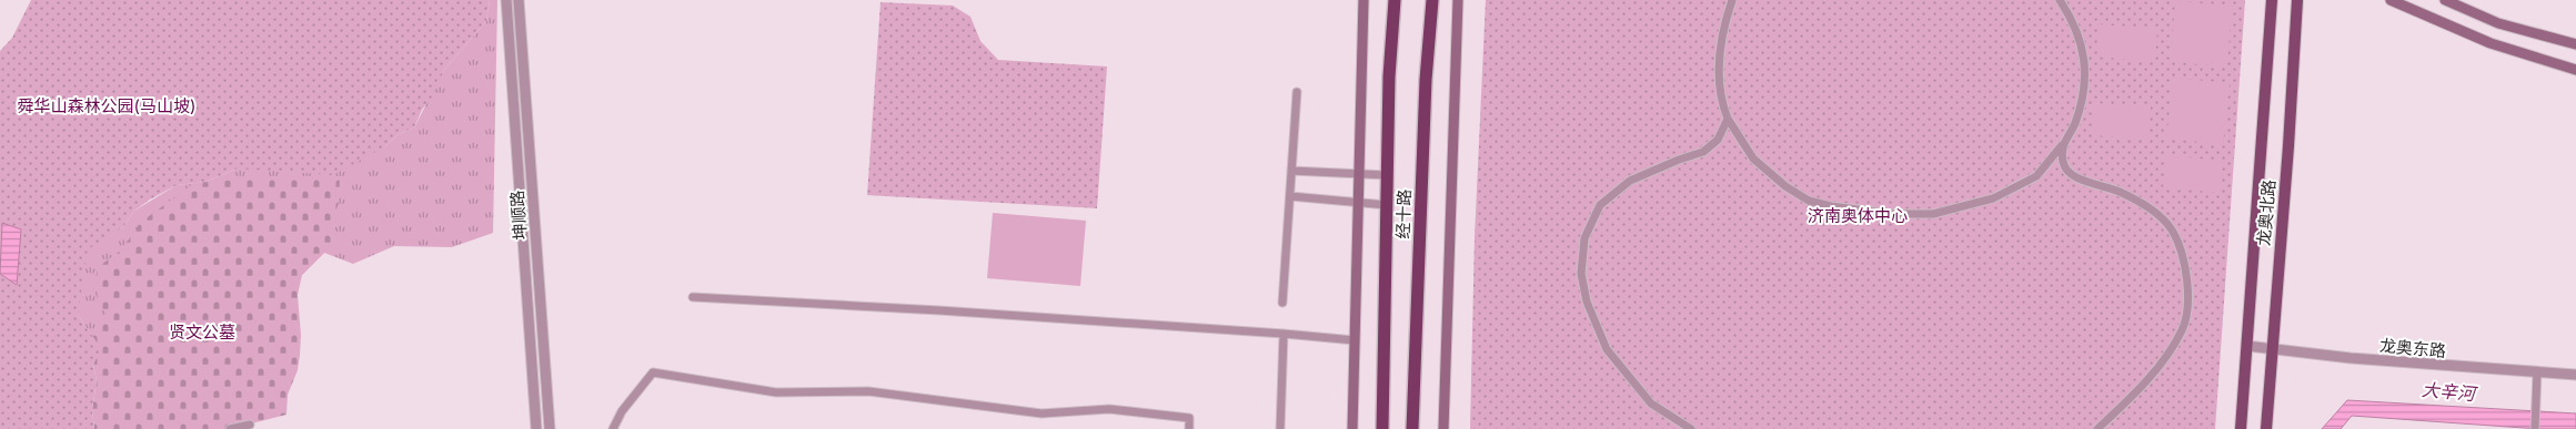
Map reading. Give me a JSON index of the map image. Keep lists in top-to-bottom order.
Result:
{
  "streets": {
    "highway": ["经十路"],
    "main road": ["龙奥北路"],
    "street": ["坤顺路", "龙奥东路"]
  },
  "crossings": [
    ["龙奥北路", "龙奥东路"]
  ],
  "water": ["大辛河"],
  "parks": ["舜华山森林公园(马山坡)", "济南奥体中心", "贤文公墓"]
}
